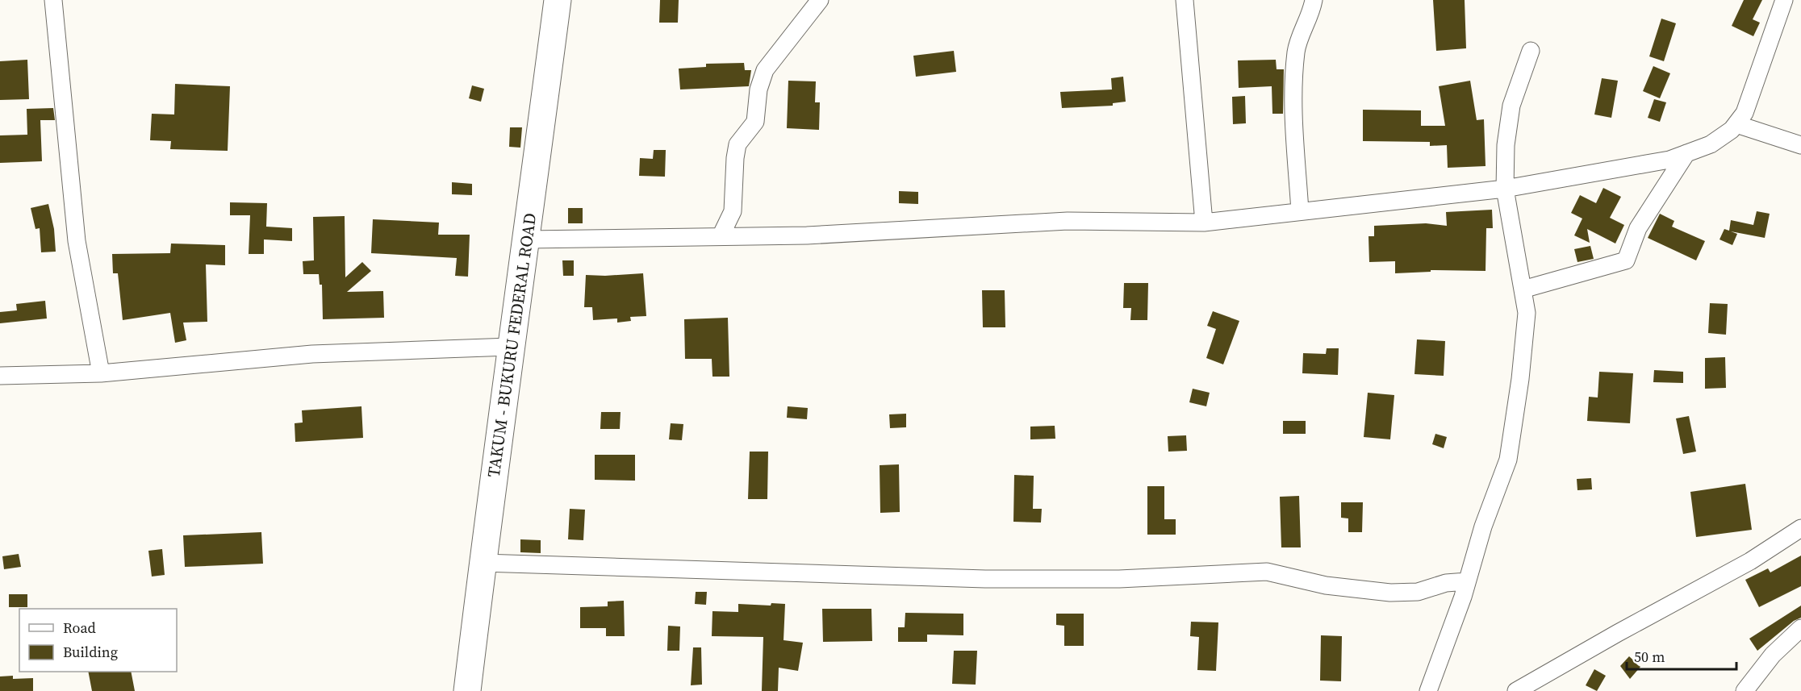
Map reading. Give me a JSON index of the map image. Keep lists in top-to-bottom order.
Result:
{
  "streets": {
    "main road": ["TAKUM - BUKURU FEDERAL ROAD"]
  },
  "legend": ["Road", "Building"],
  "scale_bar": "50 m"
}
